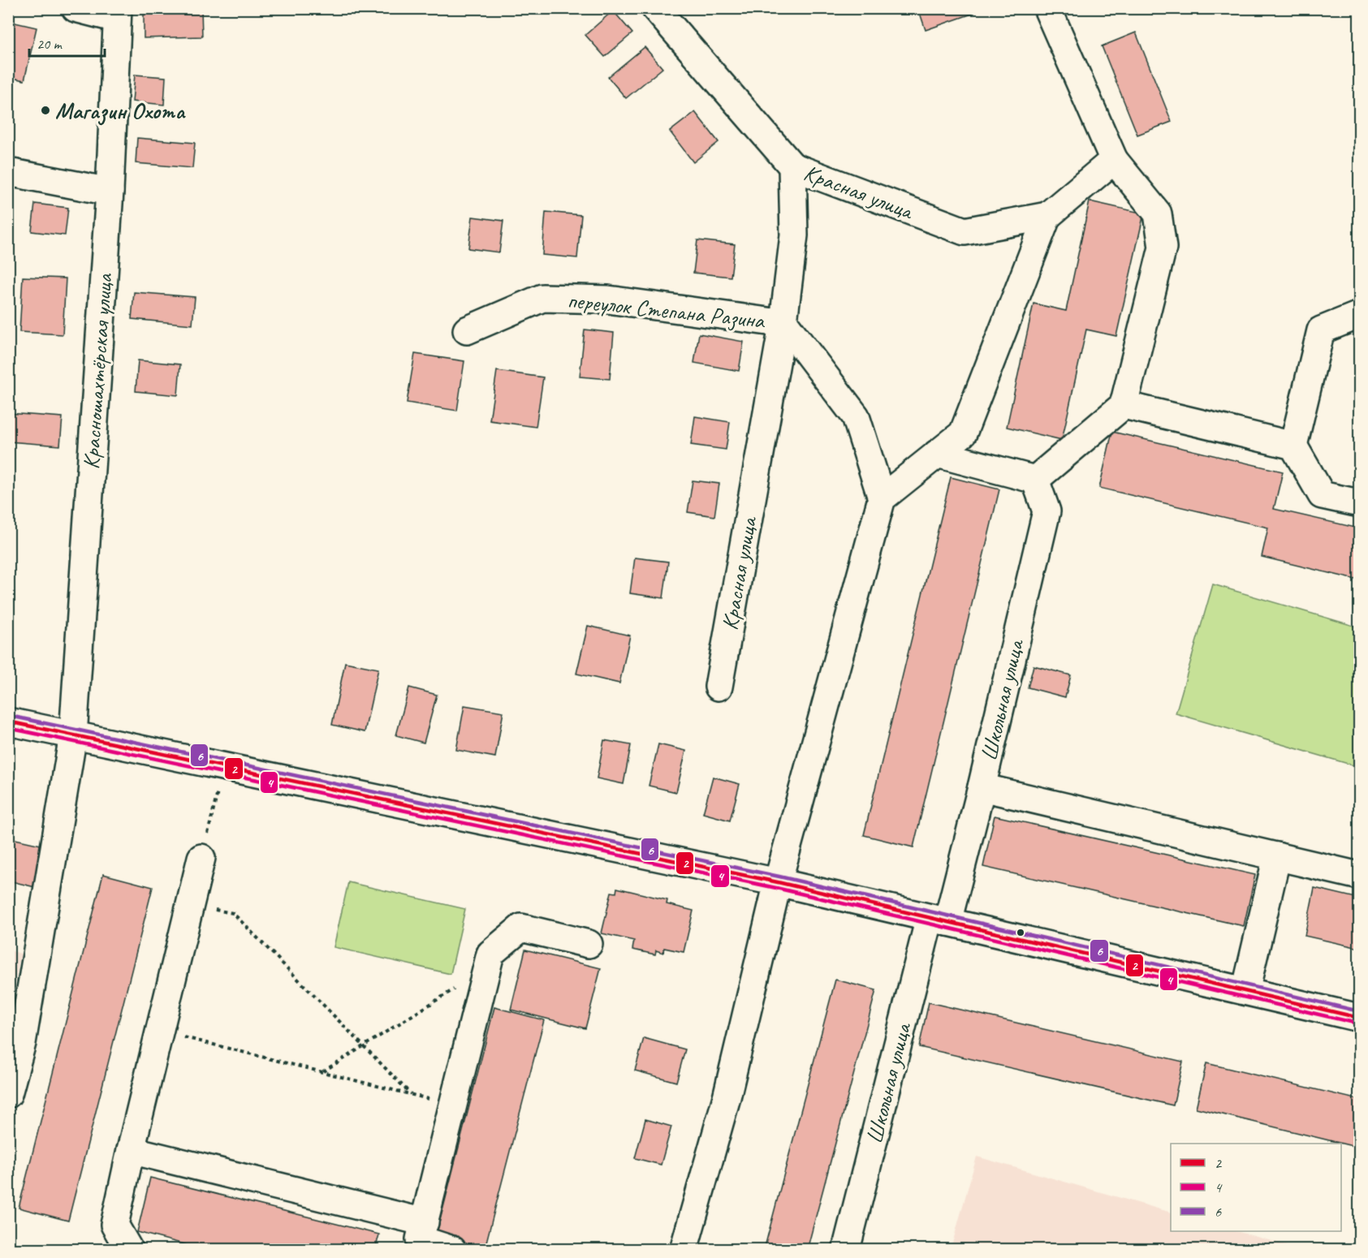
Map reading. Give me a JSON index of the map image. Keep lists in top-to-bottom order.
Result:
{
  "streets": {
    "street": [
      "Красная улица",
      "переулок Степана Разина",
      "Красношахтёрская улица",
      "Школьная улица"
    ]
  },
  "crossings": [
    ["Красная улица", "переулок Степана Разина"]
  ],
  "places": ["Магазин Охота"],
  "lines": ["transit line 6", "transit line 2", "transit line 4"],
  "legend": ["2", "4", "6"],
  "scale_bar": "20 m"
}
